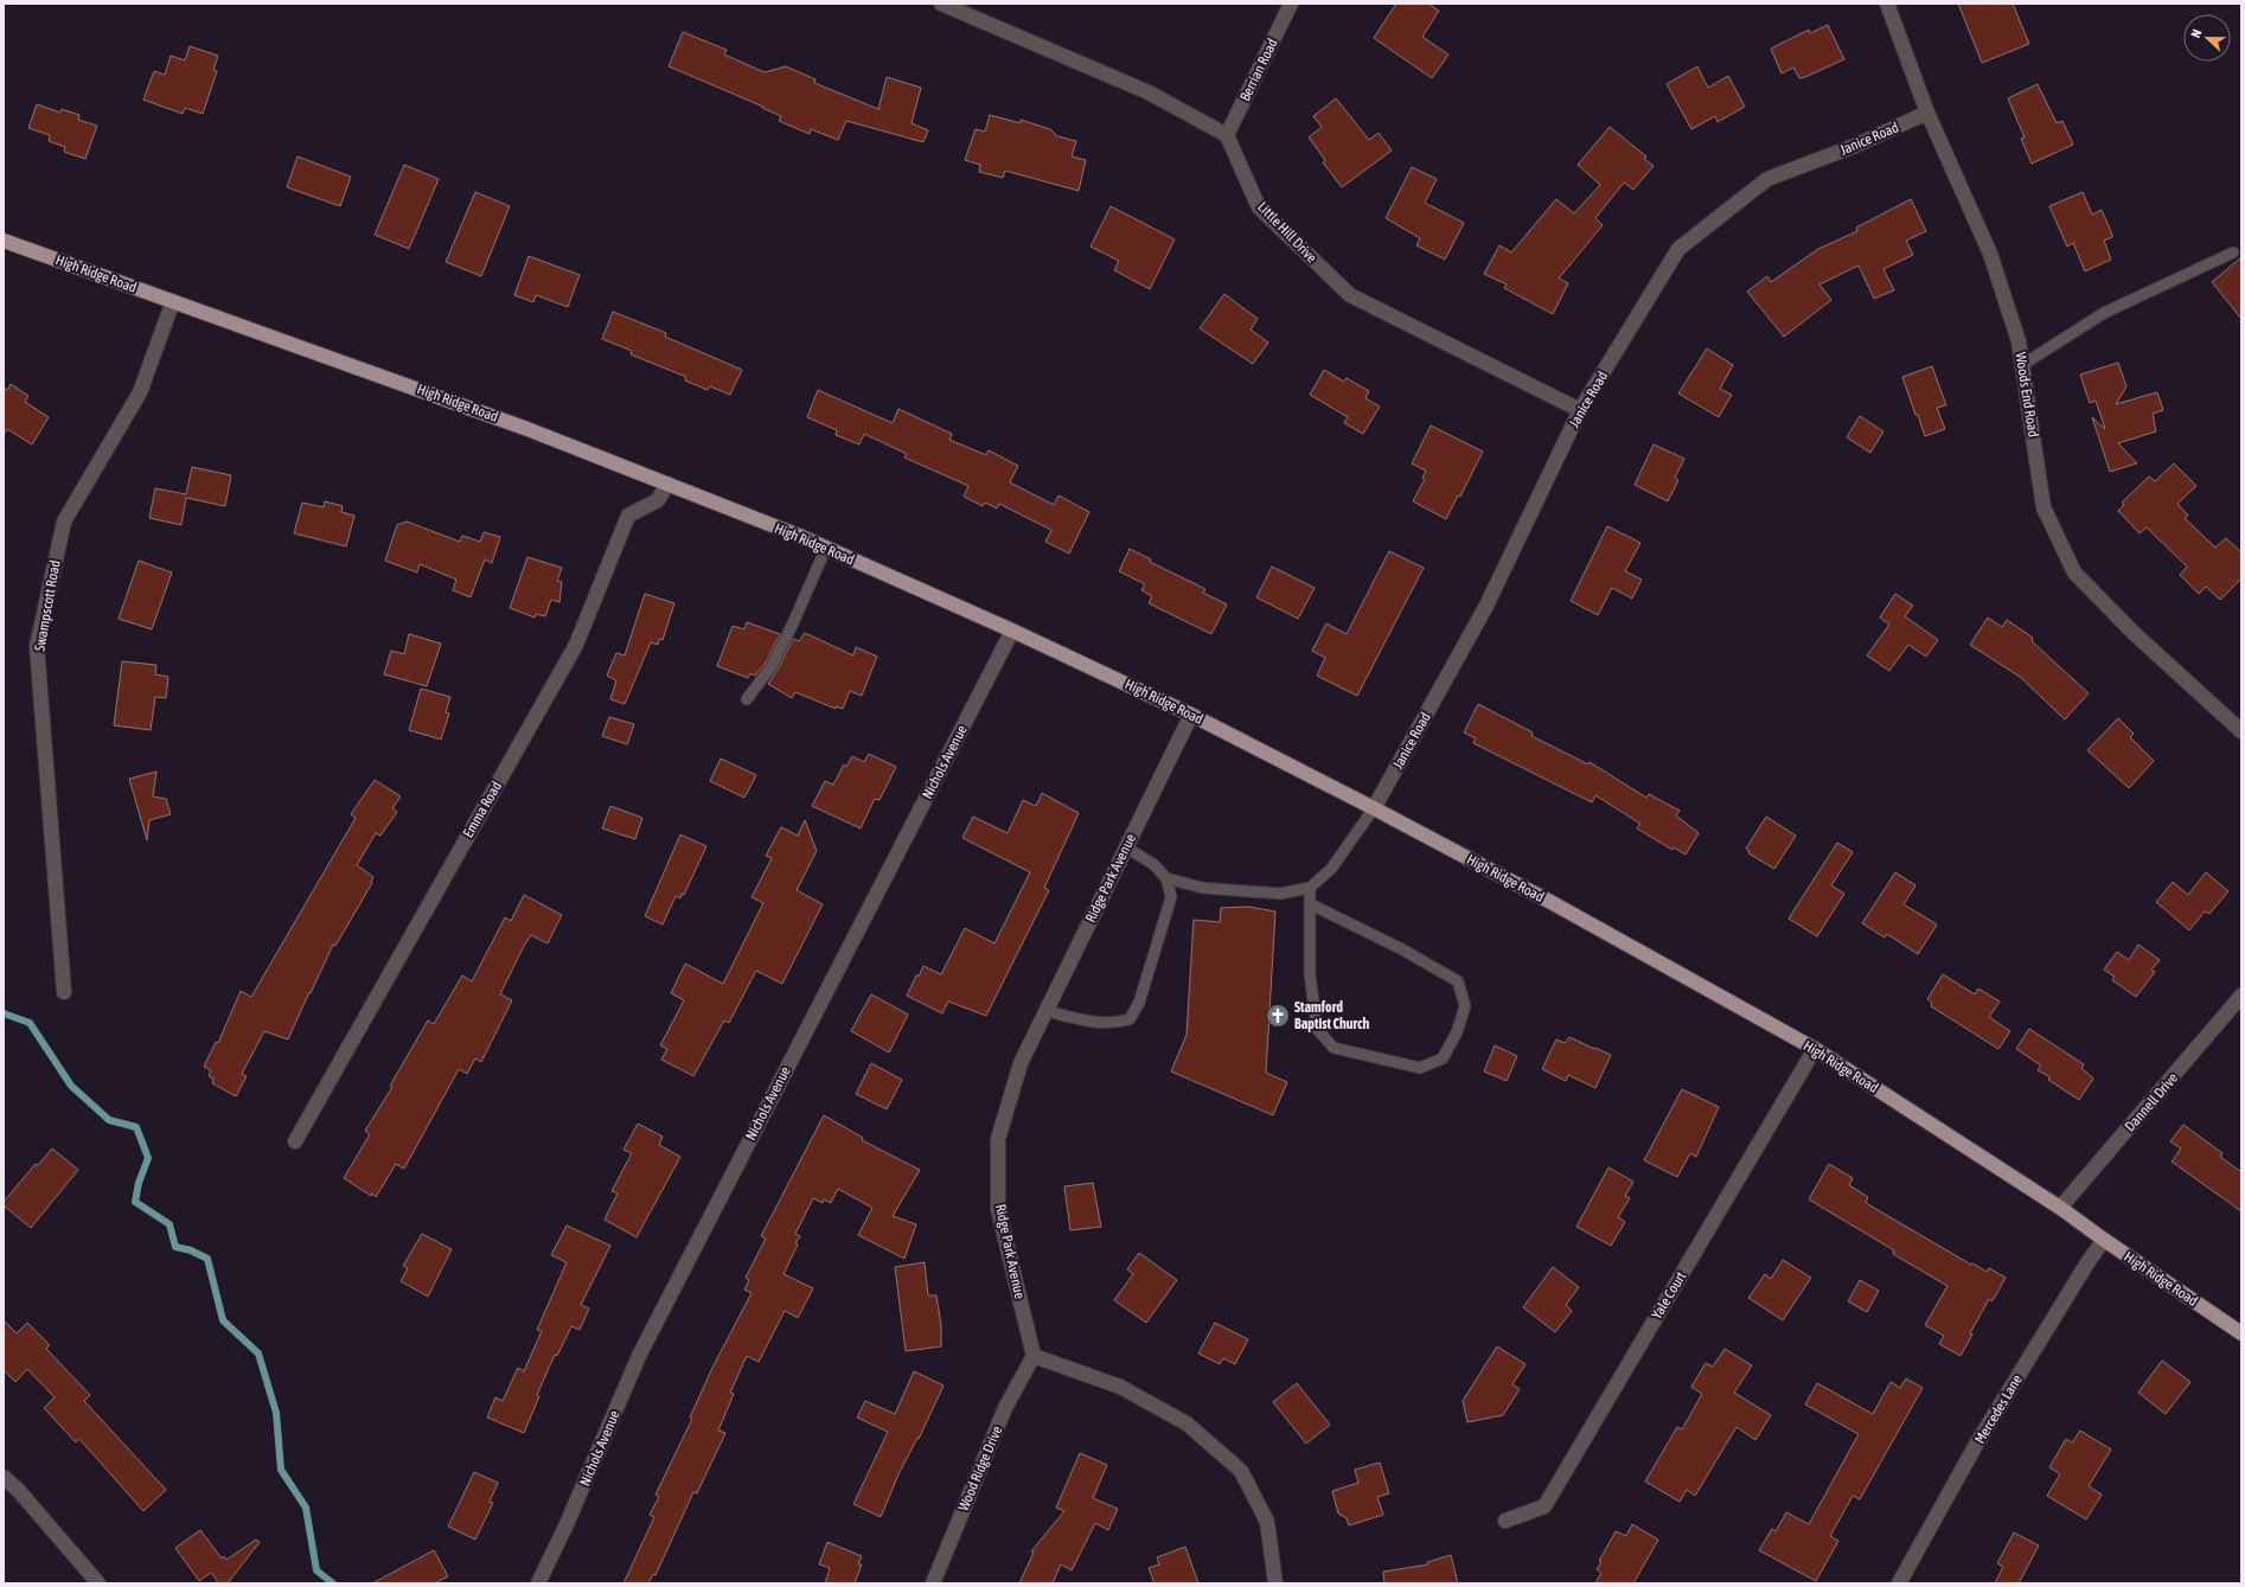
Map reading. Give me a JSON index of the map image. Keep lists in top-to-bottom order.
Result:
{
  "streets": {
    "main road": ["High Ridge Road"],
    "street": [
      "Berrian Road",
      "Janice Road",
      "Little Hill Drive",
      "Woods End Road",
      "Swampscott Road",
      "Nichols Avenue",
      "Emma Road",
      "Ridge Park Avenue",
      "Dannell Drive",
      "Yale Court",
      "Mercedes Lane",
      "Wood Ridge Drive"
    ]
  },
  "crossings": [
    ["Berrian Road", "Little Hill Drive"],
    ["Janice Road", "Little Hill Drive"],
    ["Janice Road", "High Ridge Road"],
    ["Janice Road", "Woods End Road"],
    ["High Ridge Road", "Swampscott Road"],
    ["High Ridge Road", "Nichols Avenue"],
    ["High Ridge Road", "Emma Road"],
    ["High Ridge Road", "Ridge Park Avenue"],
    ["High Ridge Road", "Dannell Drive"],
    ["High Ridge Road", "Yale Court"],
    ["High Ridge Road", "Mercedes Lane"],
    ["Ridge Park Avenue", "Wood Ridge Drive"]
  ],
  "places": {
    "church": ["Stamford Baptist Church"]
  },
  "north": "left"
}
